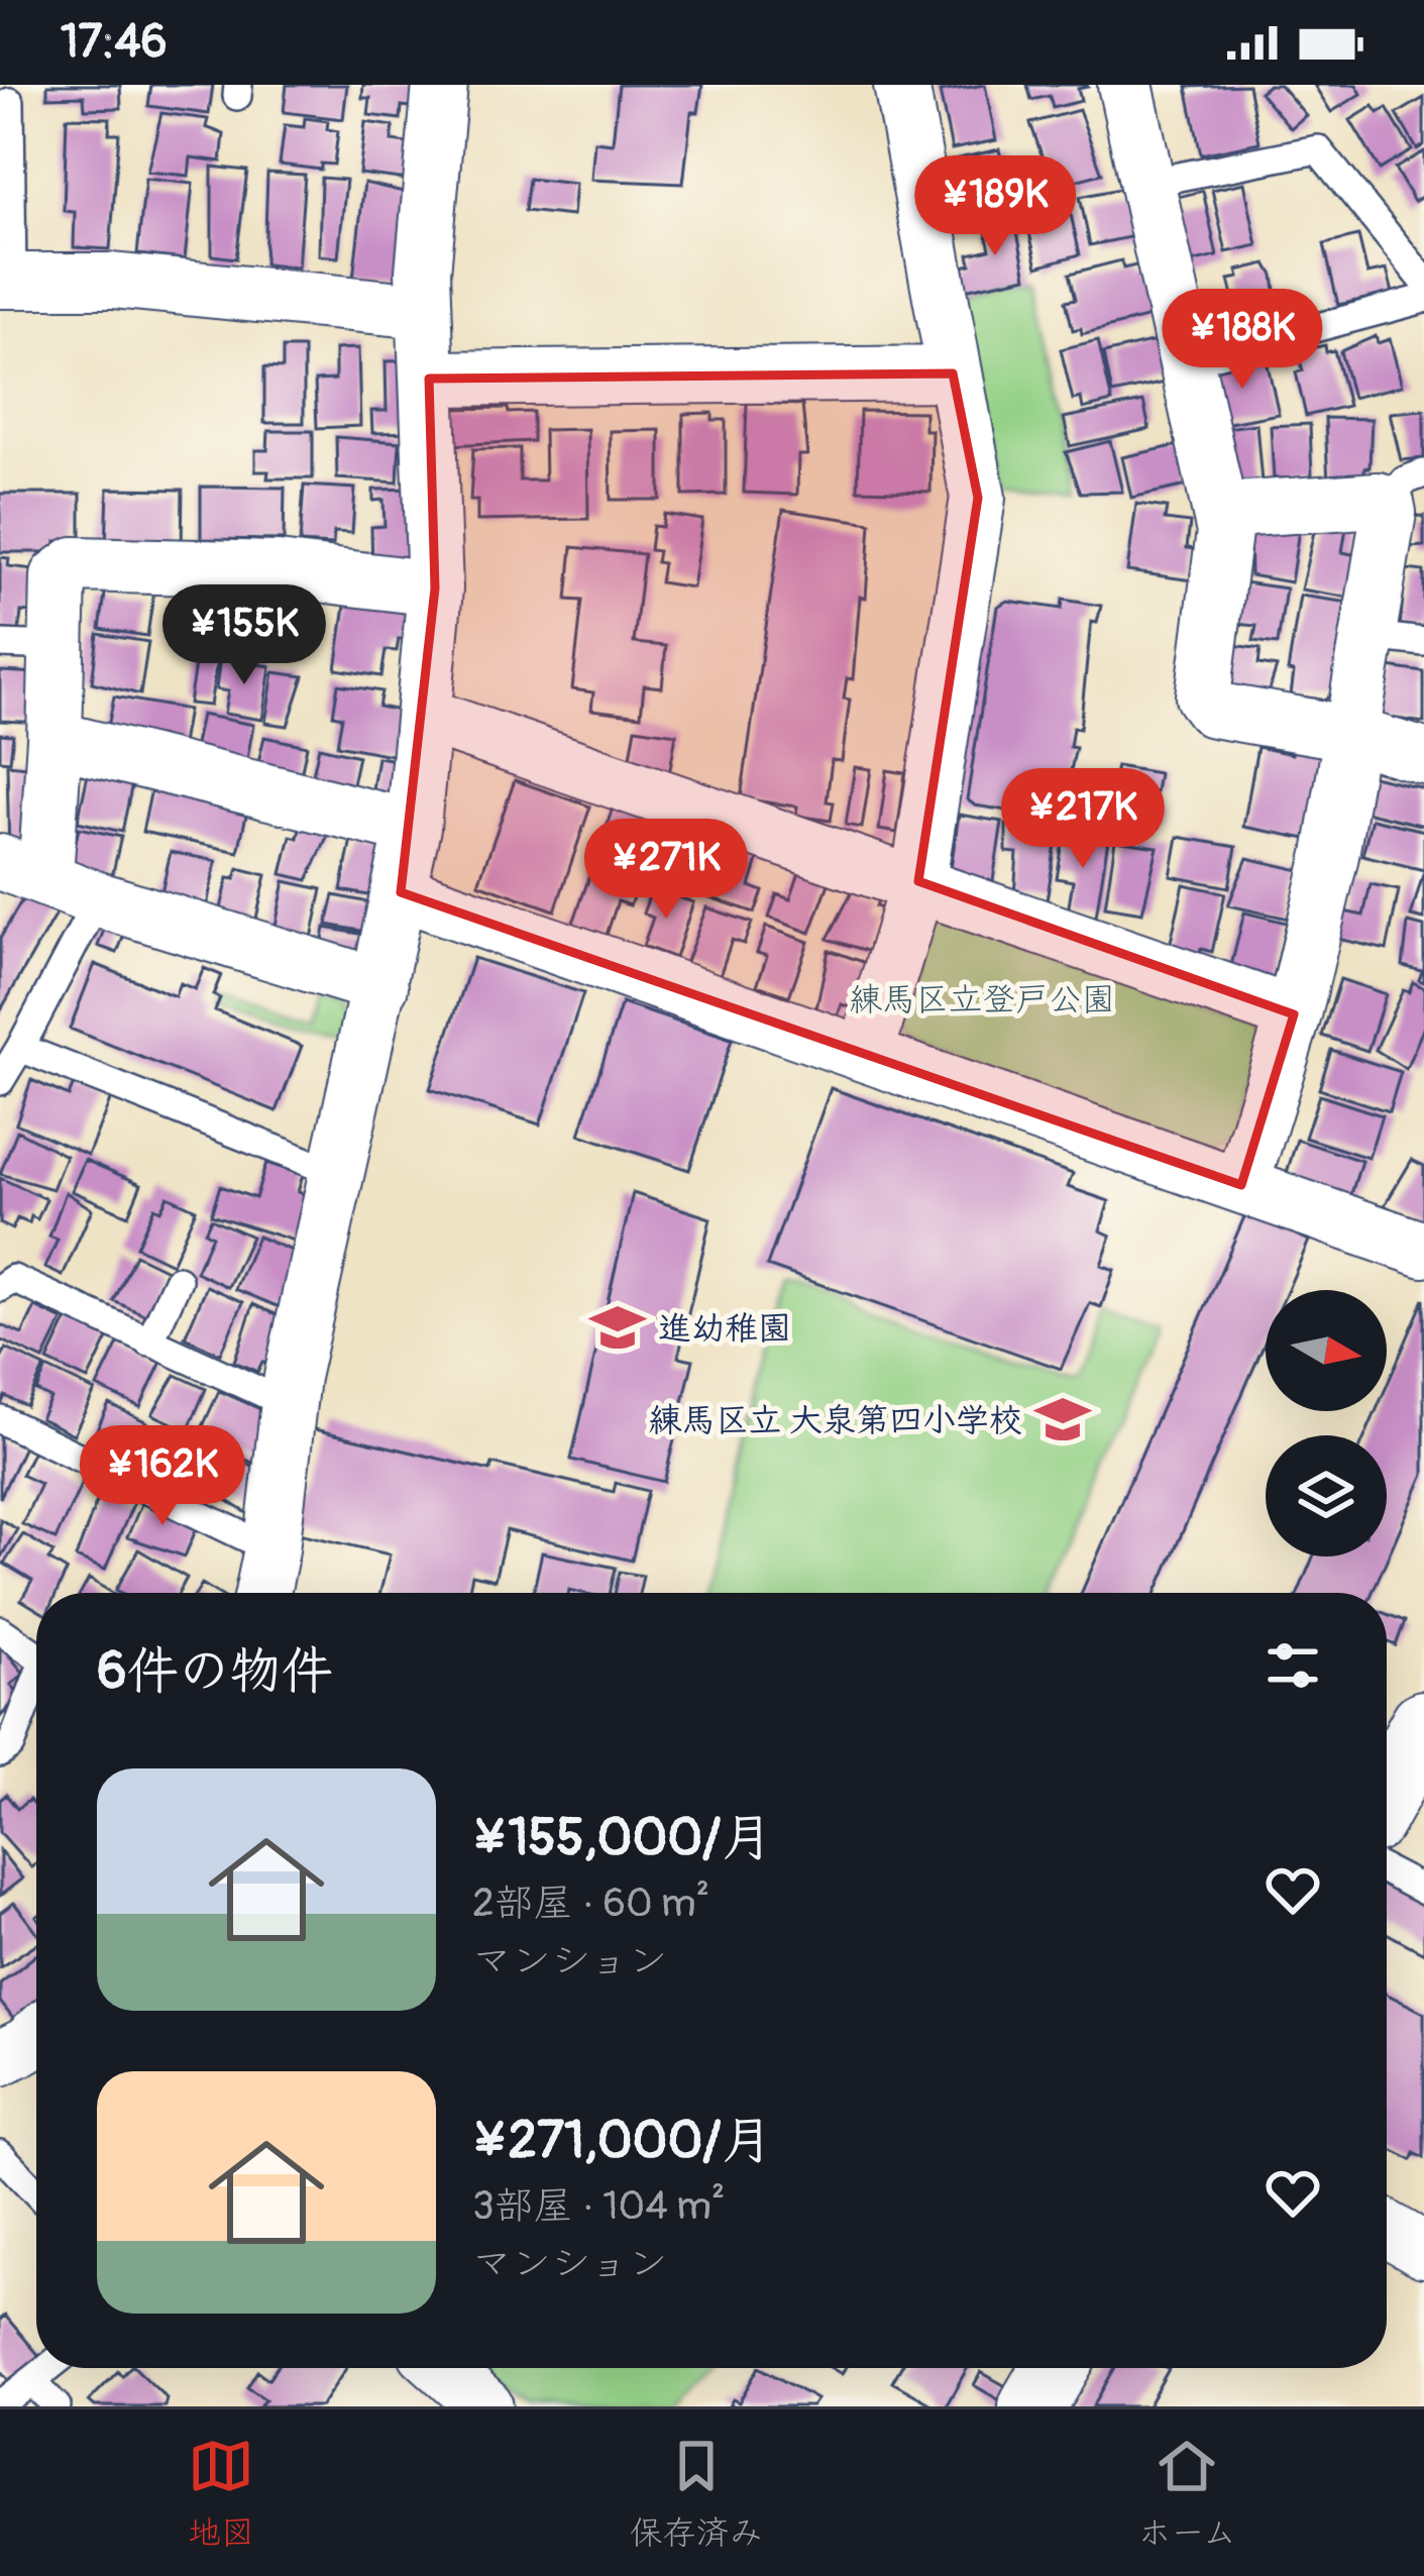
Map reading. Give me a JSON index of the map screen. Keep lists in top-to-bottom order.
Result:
{
  "parks": ["練馬区立登戸公園"],
  "places": {
    "school or university": ["進幼稚園", "練馬区立 大泉第四小学校"]
  },
  "north": "right",
  "page": {
    "status": "17:46",
    "price": [
      "¥189K",
      "¥188K",
      "¥155K",
      "¥217K",
      "¥271K",
      "¥162K"
    ],
    "heading": "6件の物件",
    "list": [
      {
        "name": "¥155,000/月",
        "note": "2部屋 · 60 m² · マンション"
      },
      {
        "name": "¥271,000/月",
        "note": "3部屋 · 104 m² · マンション"
      }
    ],
    "tabs": ["地図", "保存済み", "ホーム"]
  }
}
